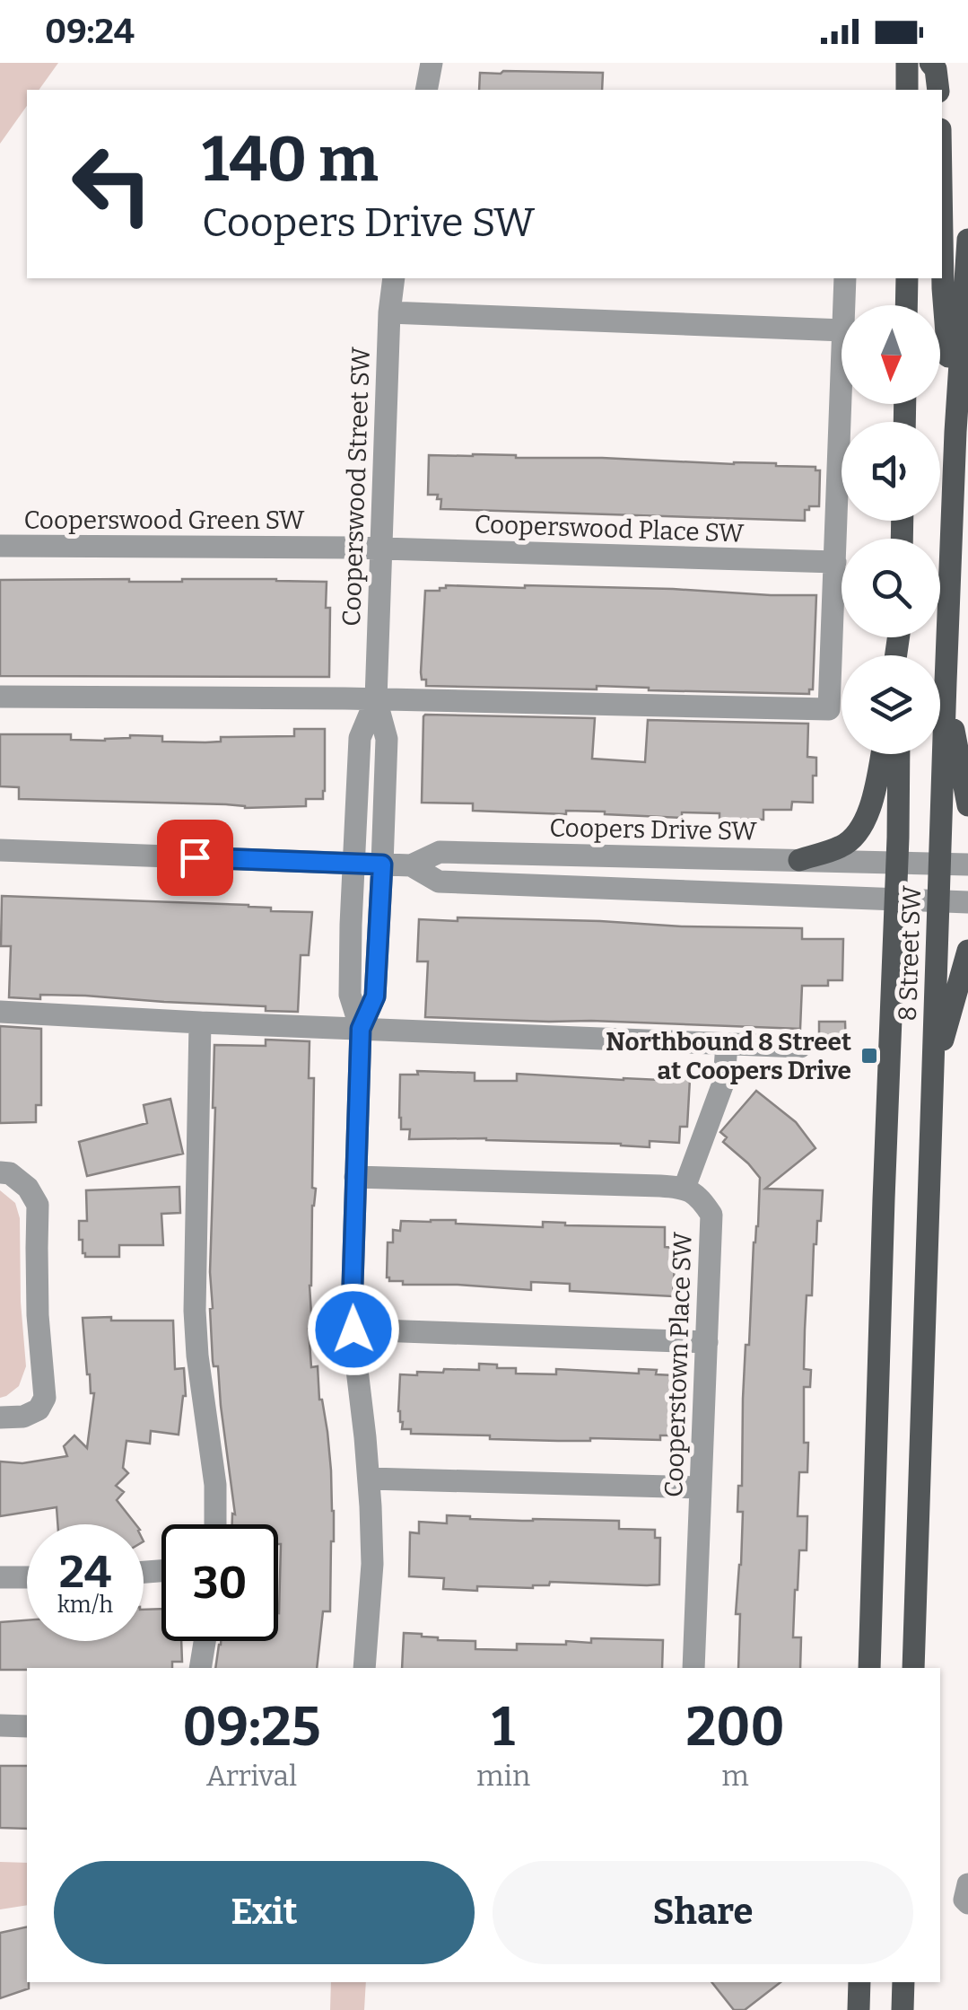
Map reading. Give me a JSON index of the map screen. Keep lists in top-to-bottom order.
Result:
{
  "streets": {
    "main road": ["8 Street SW"],
    "street": [
      "Cooperswood Street SW",
      "Cooperswood Green SW",
      "Cooperswood Place SW",
      "Coopers Drive SW",
      "Cooperstown Place SW"
    ]
  },
  "crossings": [
    ["Cooperswood Street SW", "Cooperswood Green SW"],
    ["Cooperswood Street SW", "Cooperswood Place SW"],
    ["Cooperswood Street SW", "Coopers Drive SW"],
    ["Cooperswood Green SW", "Cooperswood Place SW"],
    ["Coopers Drive SW", "8 Street SW"]
  ],
  "places": {
    "transit": ["Northbound 8 Street at Coopers Drive"]
  },
  "north": "bottom",
  "page": {
    "status": "09:24",
    "turn": ["140 m", "Coopers Drive SW"],
    "speed": "24 km/h",
    "limit": "30",
    "eta": [
      "09:25",
      "Arrival",
      "1",
      "min",
      "200",
      "m"
    ],
    "buttons": ["Exit", "Share"]
  }
}
